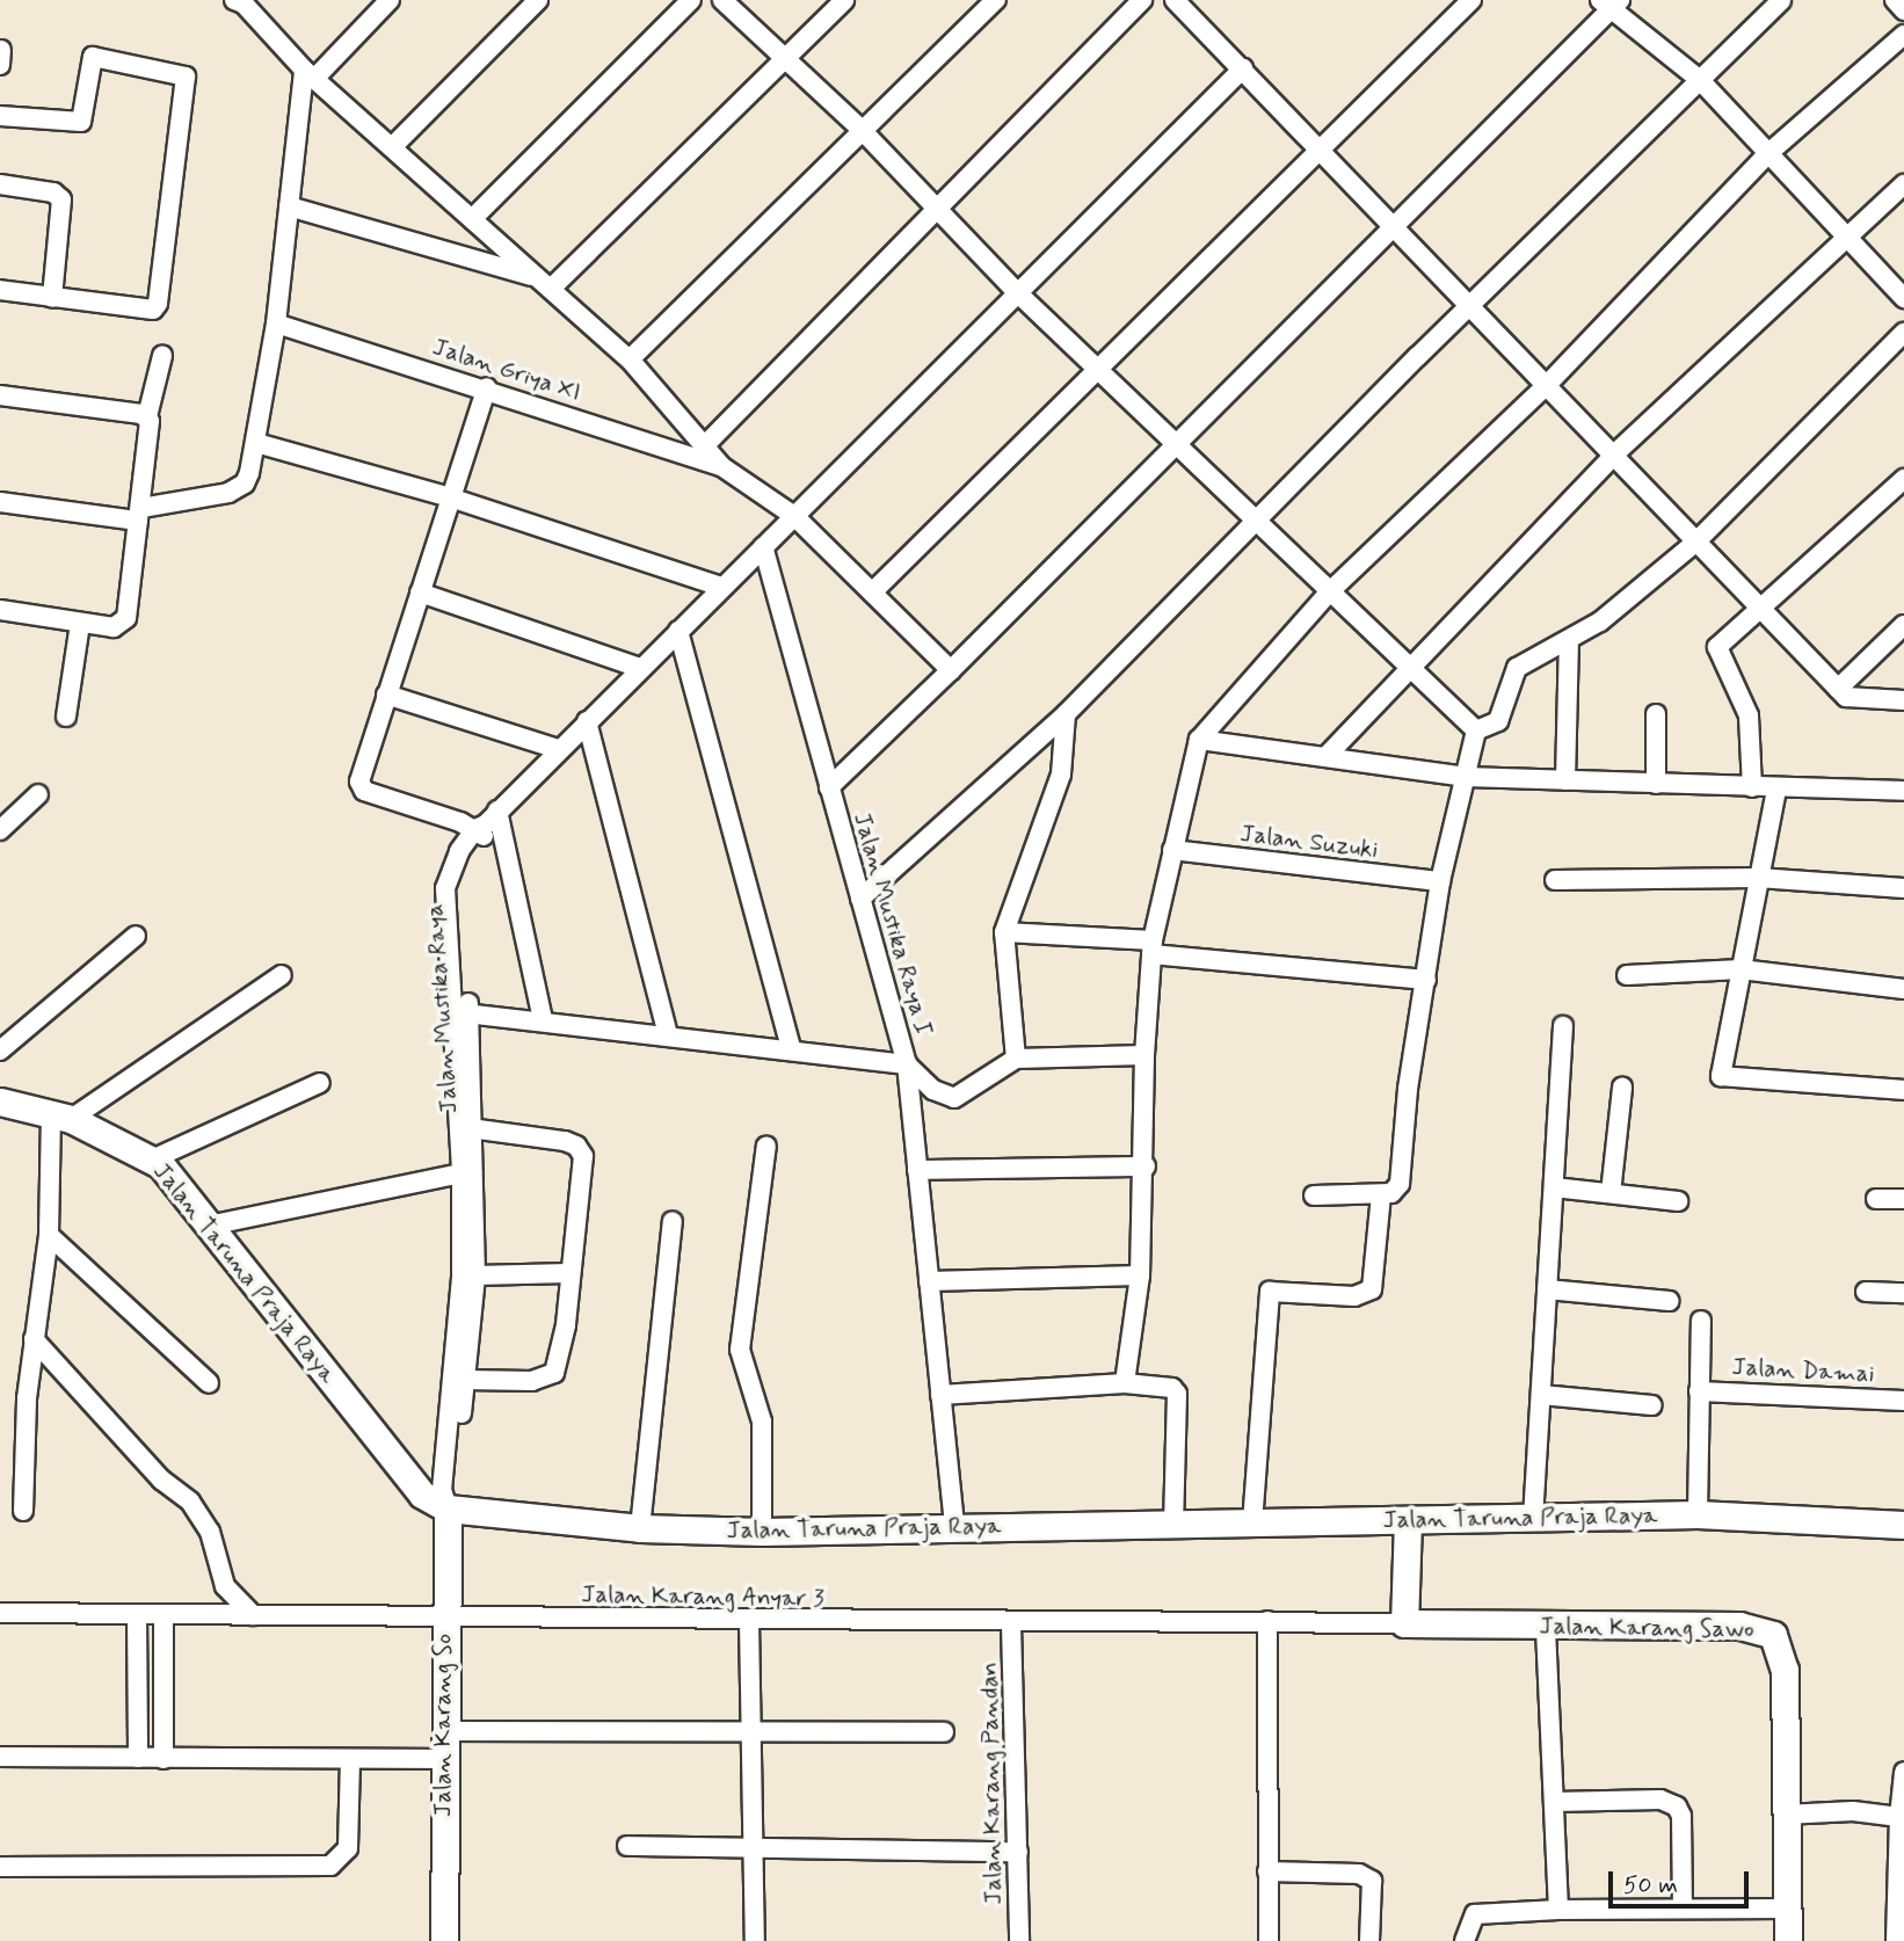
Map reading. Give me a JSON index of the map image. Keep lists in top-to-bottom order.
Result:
{
  "streets": {
    "street": [
      "Jalan Griya XI",
      "Jalan Suzuki",
      "Jalan Mustika Raya I",
      "Jalan Mustika Raya",
      "Jalan Taruna Praja Raya",
      "Jalan Damai",
      "Jalan Karang Anyar 3",
      "Jalan Karang Sawo",
      "Jalan Karang So",
      "Jalan Karang Pandan"
    ]
  },
  "crossings": [
    ["Jalan Mustika Raya I", "Jalan Mustika Raya"],
    ["Jalan Mustika Raya", "Jalan Taruna Praja Raya"],
    ["Jalan Mustika Raya", "Jalan Karang So"],
    ["Jalan Taruna Praja Raya", "Jalan Karang So"],
    ["Jalan Karang Anyar 3", "Jalan Karang Sawo"],
    ["Jalan Karang Anyar 3", "Jalan Karang So"],
    ["Jalan Karang Anyar 3", "Jalan Karang Pandan"]
  ],
  "scale_bar": "50 m"
}
